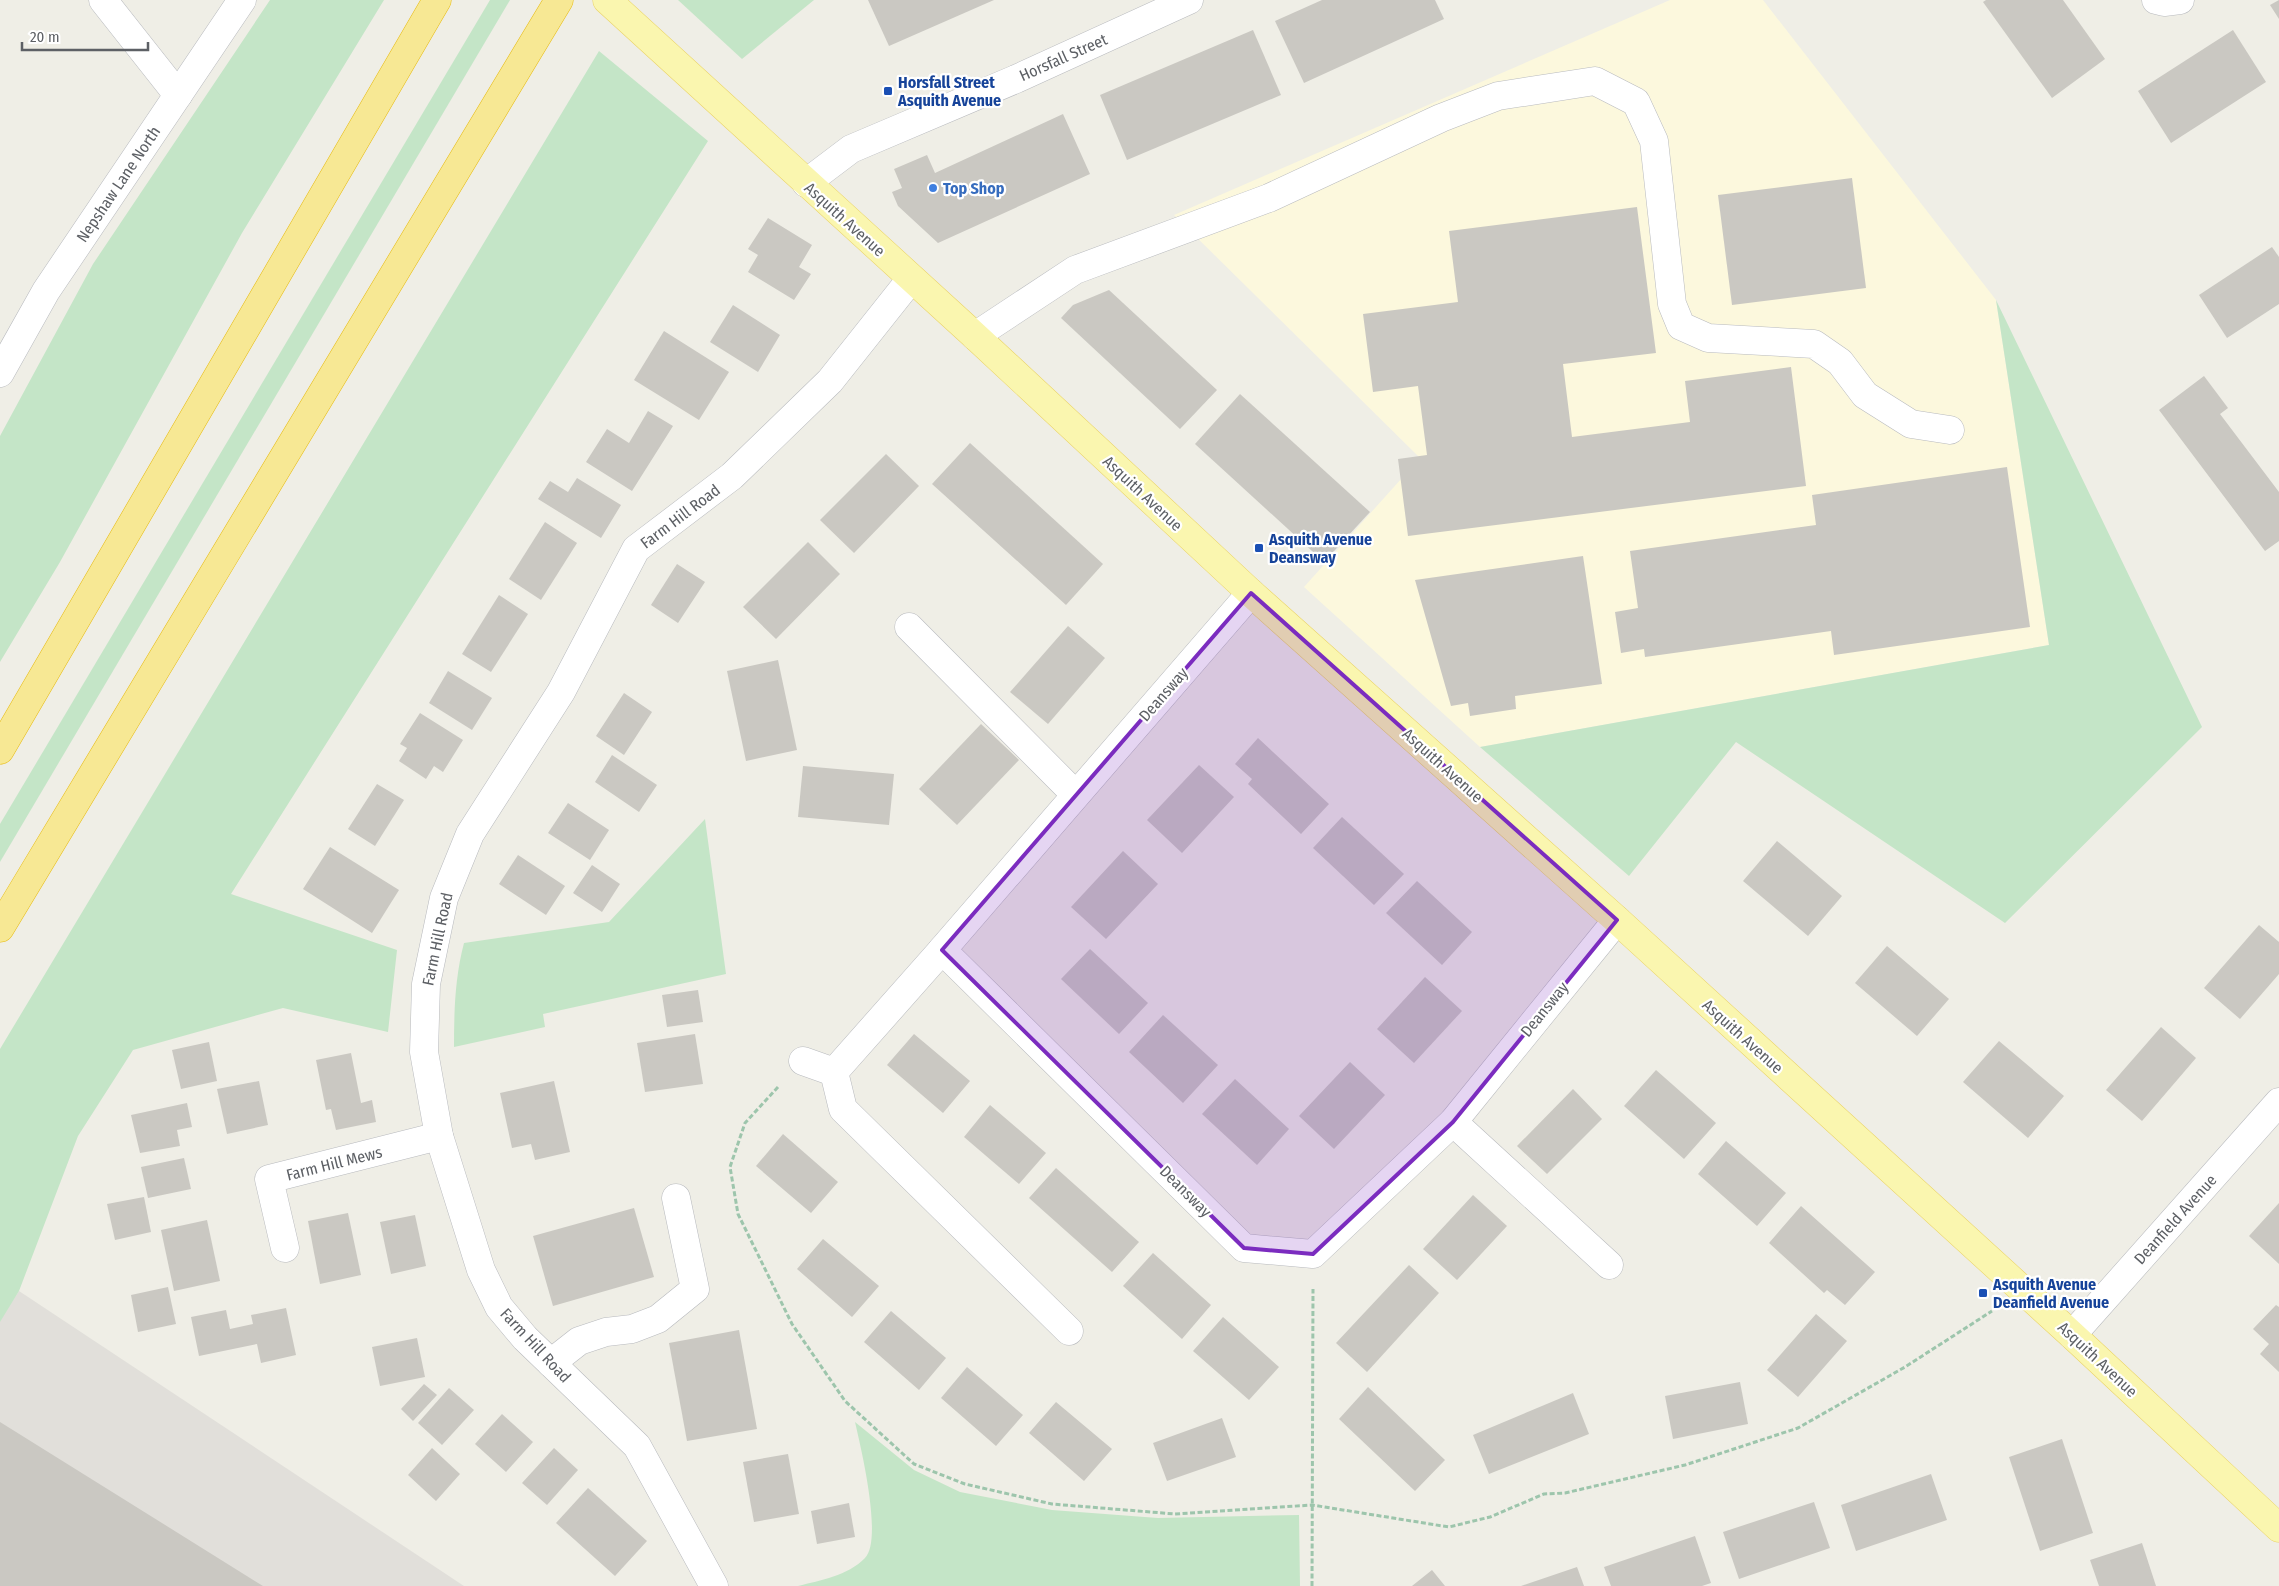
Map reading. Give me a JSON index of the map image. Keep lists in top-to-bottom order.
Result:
{
  "streets": {
    "main road": ["Asquith Avenue"],
    "street": [
      "Horsfall Street",
      "Nepshaw Lane North",
      "Farm Hill Road",
      "Deansway",
      "Farm Hill Mews",
      "Deanfield Avenue"
    ]
  },
  "crossings": [
    ["Horsfall Street", "Asquith Avenue"],
    ["Asquith Avenue", "Farm Hill Road"],
    ["Asquith Avenue", "Deansway"],
    ["Asquith Avenue", "Deanfield Avenue"],
    ["Farm Hill Road", "Farm Hill Mews"]
  ],
  "places": {
    "transit": ["Horsfall Street Asquith Avenue", "Asquith Avenue Deansway", "Asquith Avenue Deanfield Avenue"],
    "other": ["Top Shop"]
  },
  "scale_bar": "20 m"
}
